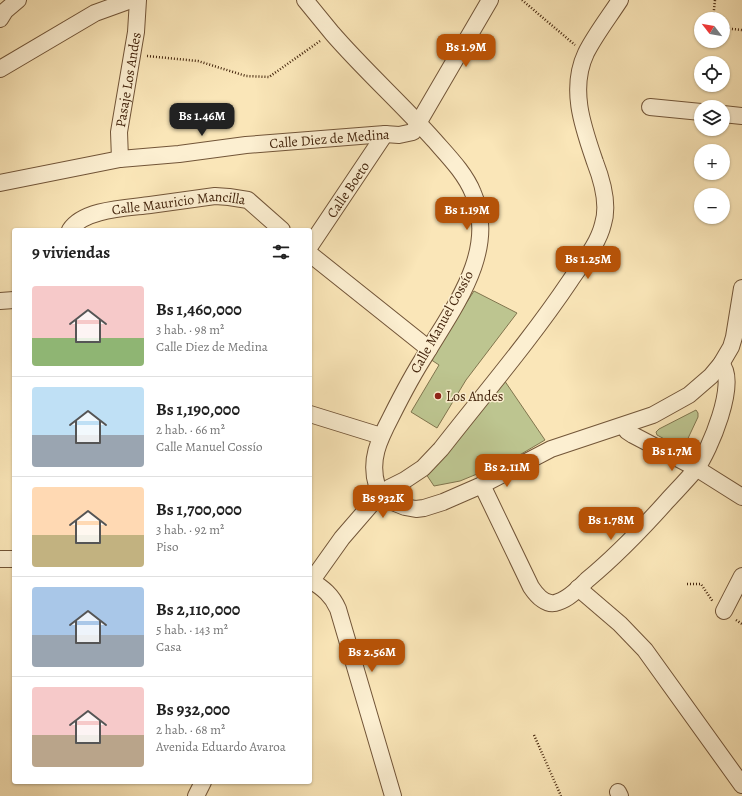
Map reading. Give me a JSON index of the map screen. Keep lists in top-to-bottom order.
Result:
{
  "streets": {
    "street": [
      "Pasaje Los Andes",
      "Calle Diez de Medina",
      "Calle Boeto",
      "Calle Mauricio Mancilla",
      "Calle Manuel Cossío"
    ]
  },
  "crossings": [
    ["Pasaje Los Andes", "Calle Diez de Medina"],
    ["Calle Diez de Medina", "Calle Boeto"],
    ["Calle Diez de Medina", "Calle Manuel Cossío"]
  ],
  "places": ["Los Andes"],
  "north": "top left",
  "page": {
    "map_buttons": ["+", "−"],
    "price": [
      "Bs 1.9M",
      "Bs 1.46M",
      "Bs 1.19M",
      "Bs 1.25M",
      "Bs 1.7M",
      "Bs 2.11M",
      "Bs 932K",
      "Bs 1.78M",
      "Bs 2.56M"
    ],
    "heading": "9 viviendas",
    "list": [
      {
        "name": "Bs 1,460,000",
        "note": "3 hab. · 98 m² · Calle Diez de Medina"
      },
      {
        "name": "Bs 1,190,000",
        "note": "2 hab. · 66 m² · Calle Manuel Cossío"
      },
      {
        "name": "Bs 1,700,000",
        "note": "3 hab. · 92 m² · Piso"
      },
      {
        "name": "Bs 2,110,000",
        "note": "5 hab. · 143 m² · Casa"
      },
      {
        "name": "Bs 932,000",
        "note": "2 hab. · 68 m² · Avenida Eduardo Avaroa"
      }
    ]
  }
}
